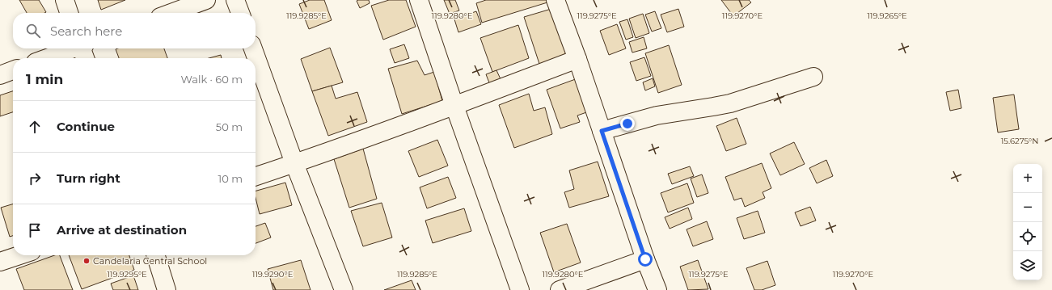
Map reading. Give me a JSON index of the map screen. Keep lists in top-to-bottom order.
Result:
{
  "places": ["Candelaria Central School"],
  "page": {
    "search": "Search here",
    "heading": ["1 min", "Walk · 60 m"],
    "list": [
      ["Continue", "50 m"],
      ["Turn right", "10 m"],
      "Arrive at destination"
    ],
    "map_buttons": ["+", "−"]
  },
  "coordinates": [
    "119.9285°E",
    "119.9275°E",
    "119.9280°E",
    "119.9270°E",
    "119.9265°E",
    "15.6275°N",
    "119.9295°E",
    "119.9290°E"
  ]
}
